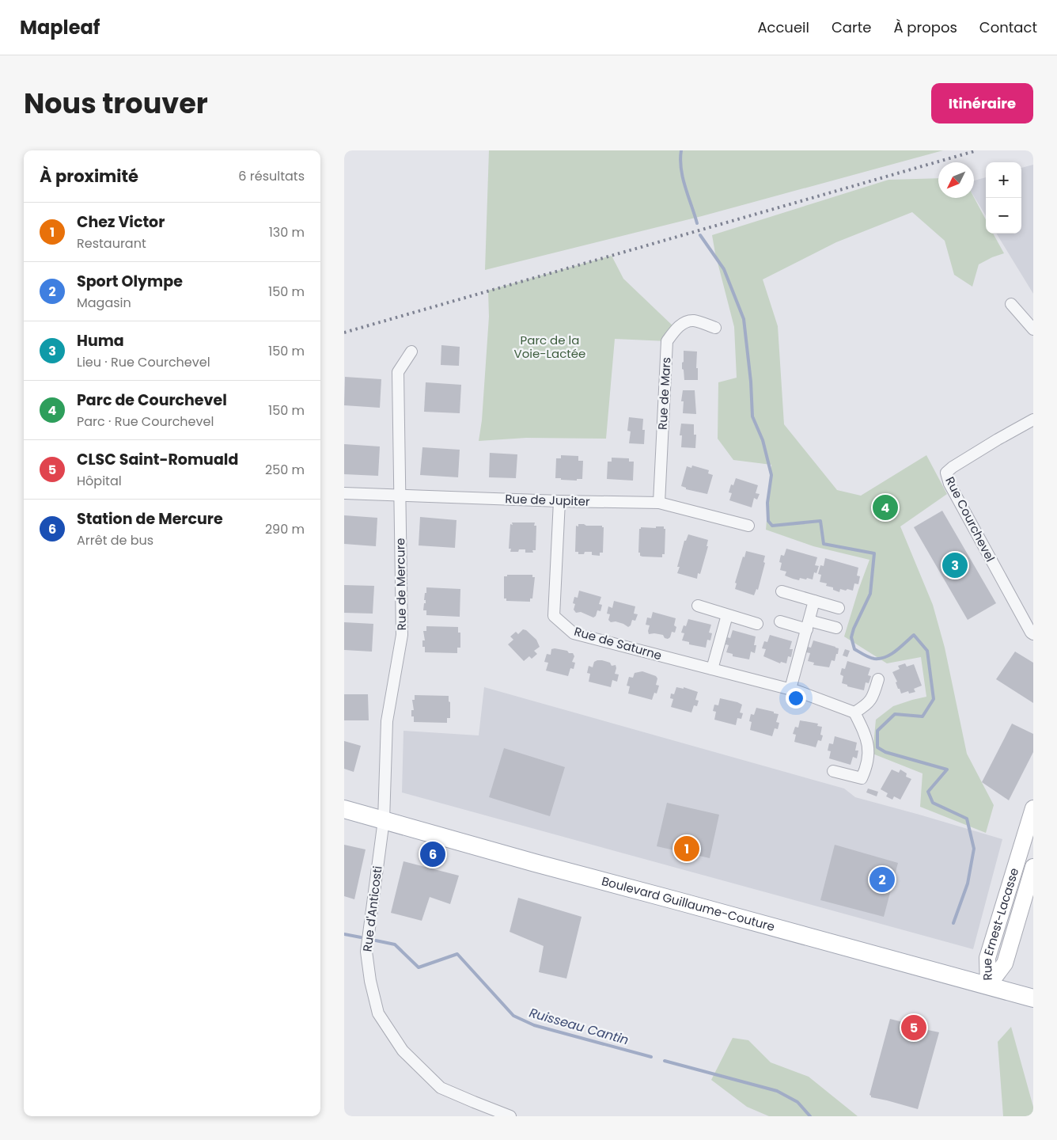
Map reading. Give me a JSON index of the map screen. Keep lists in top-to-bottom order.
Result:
{
  "streets": {
    "main road": ["Boulevard Guillaume-Couture"],
    "street": [
      "Rue de Mars",
      "Rue de Jupiter",
      "Rue Courchevel",
      "Rue de Mercure",
      "Rue de Saturne",
      "Rue d'Anticosti",
      "Rue Ernest-Lacasse"
    ]
  },
  "crossings": [
    ["Rue de Mars", "Rue de Jupiter"],
    ["Rue de Jupiter", "Rue de Mercure"],
    ["Rue de Jupiter", "Rue de Saturne"],
    ["Rue de Mercure", "Boulevard Guillaume-Couture"],
    ["Rue de Mercure", "Rue d'Anticosti"],
    ["Boulevard Guillaume-Couture", "Rue d'Anticosti"],
    ["Boulevard Guillaume-Couture", "Rue Ernest-Lacasse"]
  ],
  "water": ["Ruisseau Cantin"],
  "parks": ["Parc de la Voie-Lactée"],
  "north": "bottom left",
  "page": {
    "header": "Mapleaf",
    "nav": [
      "Accueil",
      "Carte",
      "À propos",
      "Contact"
    ],
    "title": "Nous trouver",
    "buttons": "Itinéraire",
    "heading": ["À proximité", "6 résultats"],
    "map_buttons": ["+", "−"],
    "list": [
      {
        "mark": "1",
        "name": "Chez Victor",
        "note": "Restaurant",
        "value": "130 m"
      },
      {
        "mark": "2",
        "name": "Sport Olympe",
        "note": "Magasin",
        "value": "150 m"
      },
      {
        "mark": "3",
        "name": "Huma",
        "note": "Lieu · Rue Courchevel",
        "value": "150 m"
      },
      {
        "mark": "4",
        "name": "Parc de Courchevel",
        "note": "Parc · Rue Courchevel",
        "value": "150 m"
      },
      {
        "mark": "5",
        "name": "CLSC Saint-Romuald",
        "note": "Hôpital",
        "value": "250 m"
      },
      {
        "mark": "6",
        "name": "Station de Mercure",
        "note": "Arrêt de bus",
        "value": "290 m"
      }
    ],
    "pins": [
      "4",
      "3",
      "1",
      "6",
      "2",
      "5"
    ]
  }
}
